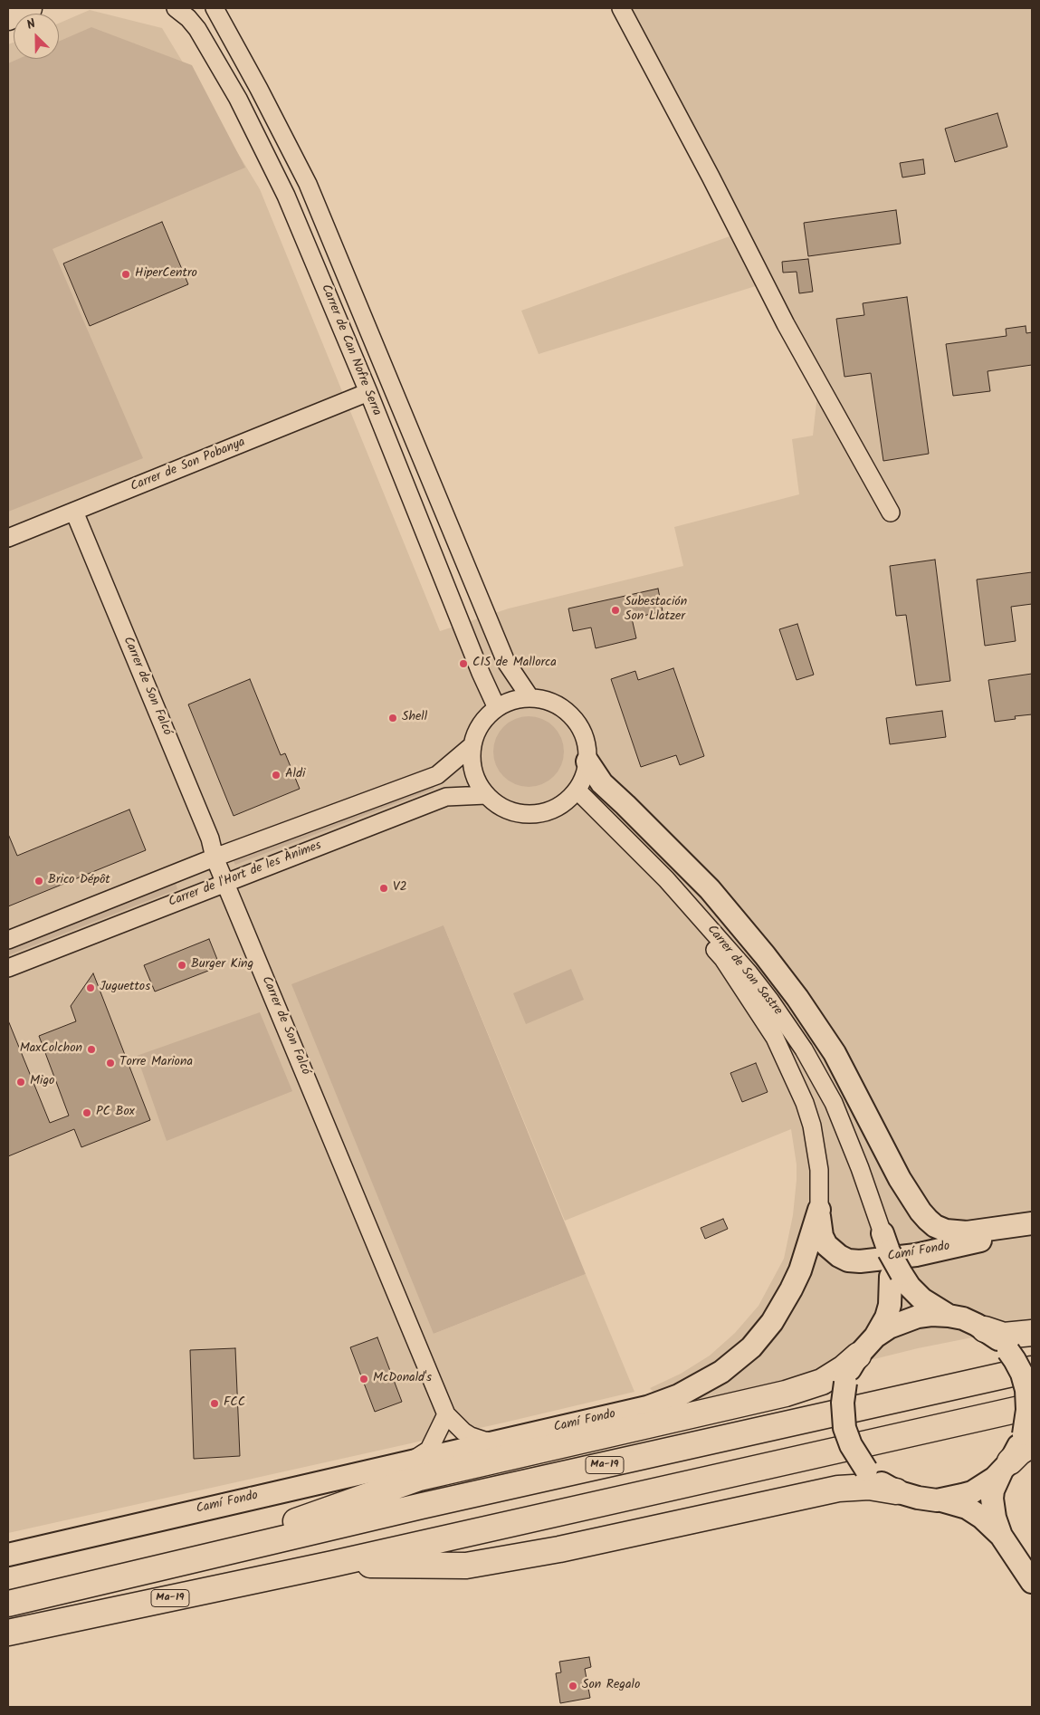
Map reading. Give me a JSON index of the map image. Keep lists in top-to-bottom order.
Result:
{
  "streets": {
    "highway": ["Ma-19"],
    "street": [
      "Carrer de Can Nofre Serra",
      "Carrer de Son Pobanya",
      "Carrer de Son Falcó",
      "Carrer de l'Hort de les Ànimes",
      "Carrer de Son Sastre",
      "Camí Fondo"
    ]
  },
  "crossings": [
    ["Carrer de Can Nofre Serra", "Carrer de Son Pobanya"],
    ["Carrer de Can Nofre Serra", "Carrer de l'Hort de les Ànimes"],
    ["Carrer de Can Nofre Serra", "Carrer de Son Sastre"],
    ["Carrer de Son Pobanya", "Carrer de Son Falcó"],
    ["Carrer de Son Falcó", "Carrer de l'Hort de les Ànimes"],
    ["Carrer de l'Hort de les Ànimes", "Carrer de Son Sastre"],
    ["Carrer de Son Sastre", "Camí Fondo"]
  ],
  "places": [
    "HiperCentro",
    "Subestación Son Llatzer",
    "CIS de Mallorca",
    "Shell",
    "Aldi",
    "Brico Dépôt",
    "V2",
    "Burger King",
    "Juguettos",
    "MaxColchon",
    "Torre Mariona",
    "Migo",
    "PC Box",
    "McDonald's",
    "FCC",
    "Son Regalo"
  ],
  "north": "top left"
}
